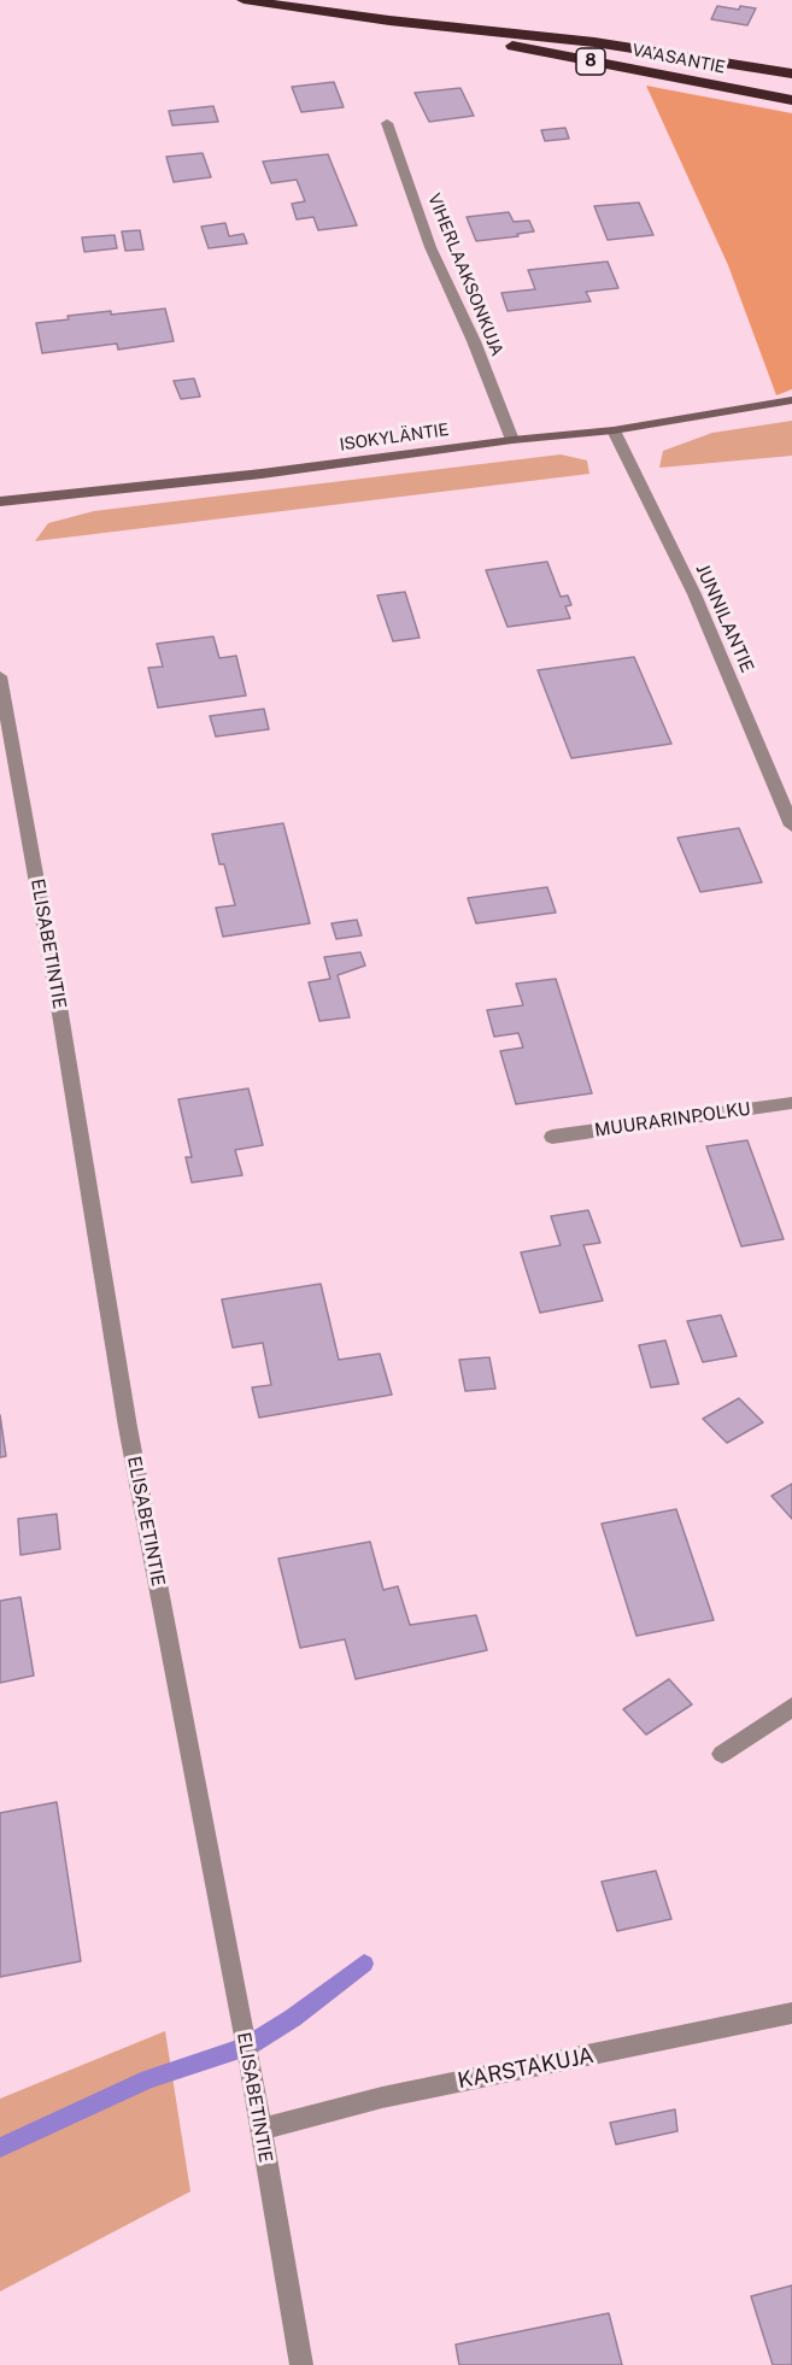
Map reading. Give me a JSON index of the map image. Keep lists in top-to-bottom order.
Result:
{
  "streets": {
    "highway": ["VAASANTIE", "8"],
    "street": [
      "VIHERLAAKSONKUJA",
      "ISOKYLÄNTIE",
      "JUNNILANTIE",
      "ELISABETINTIE",
      "MUURARINPOLKU",
      "KARSTAKUJA"
    ]
  },
  "crossings": [
    ["VIHERLAAKSONKUJA", "ISOKYLÄNTIE"],
    ["ISOKYLÄNTIE", "JUNNILANTIE"],
    ["ELISABETINTIE", "KARSTAKUJA"]
  ]
}
